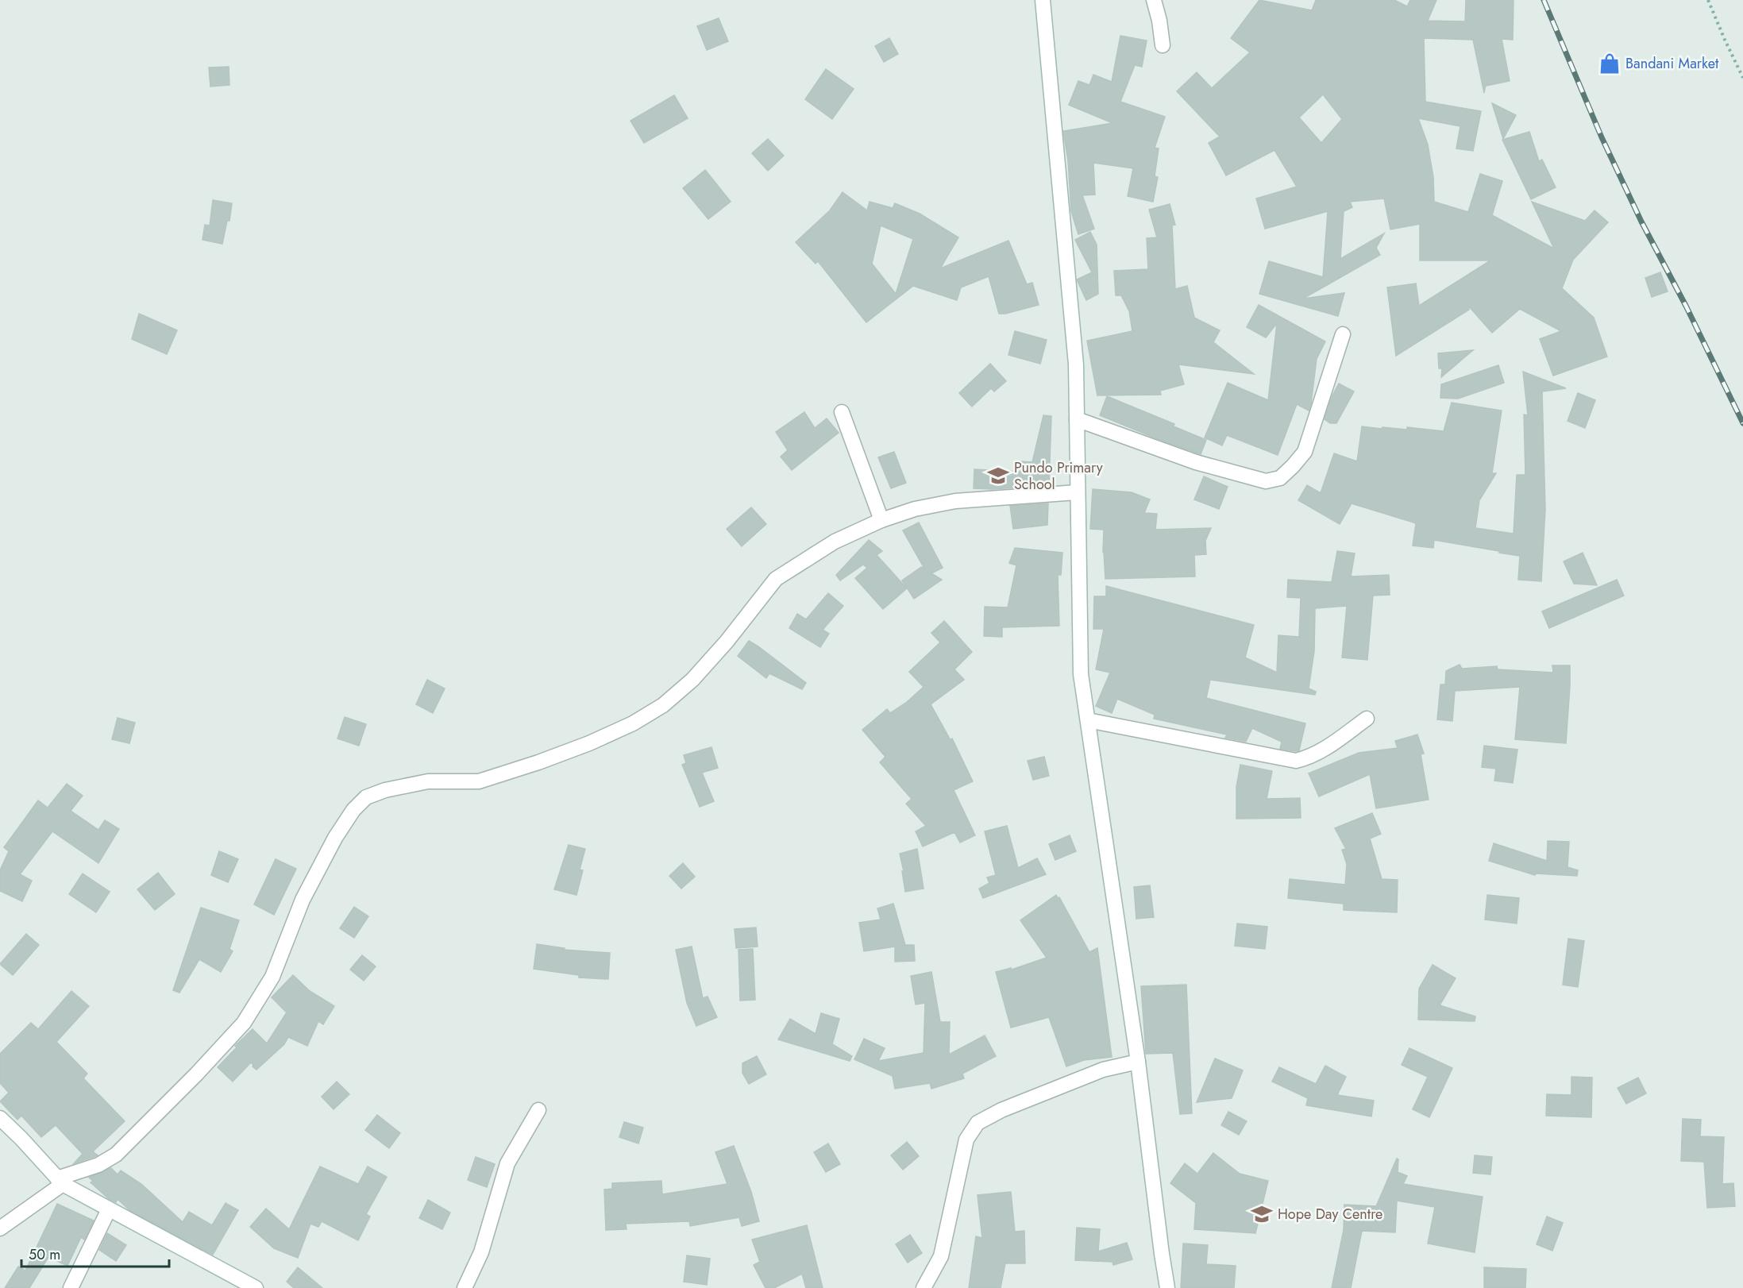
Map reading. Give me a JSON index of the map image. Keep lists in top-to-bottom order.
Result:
{
  "places": {
    "shop": ["Bandani Market"],
    "school or university": ["Pundo Primary School", "Hope Day Centre"]
  },
  "scale_bar": "50 m"
}
